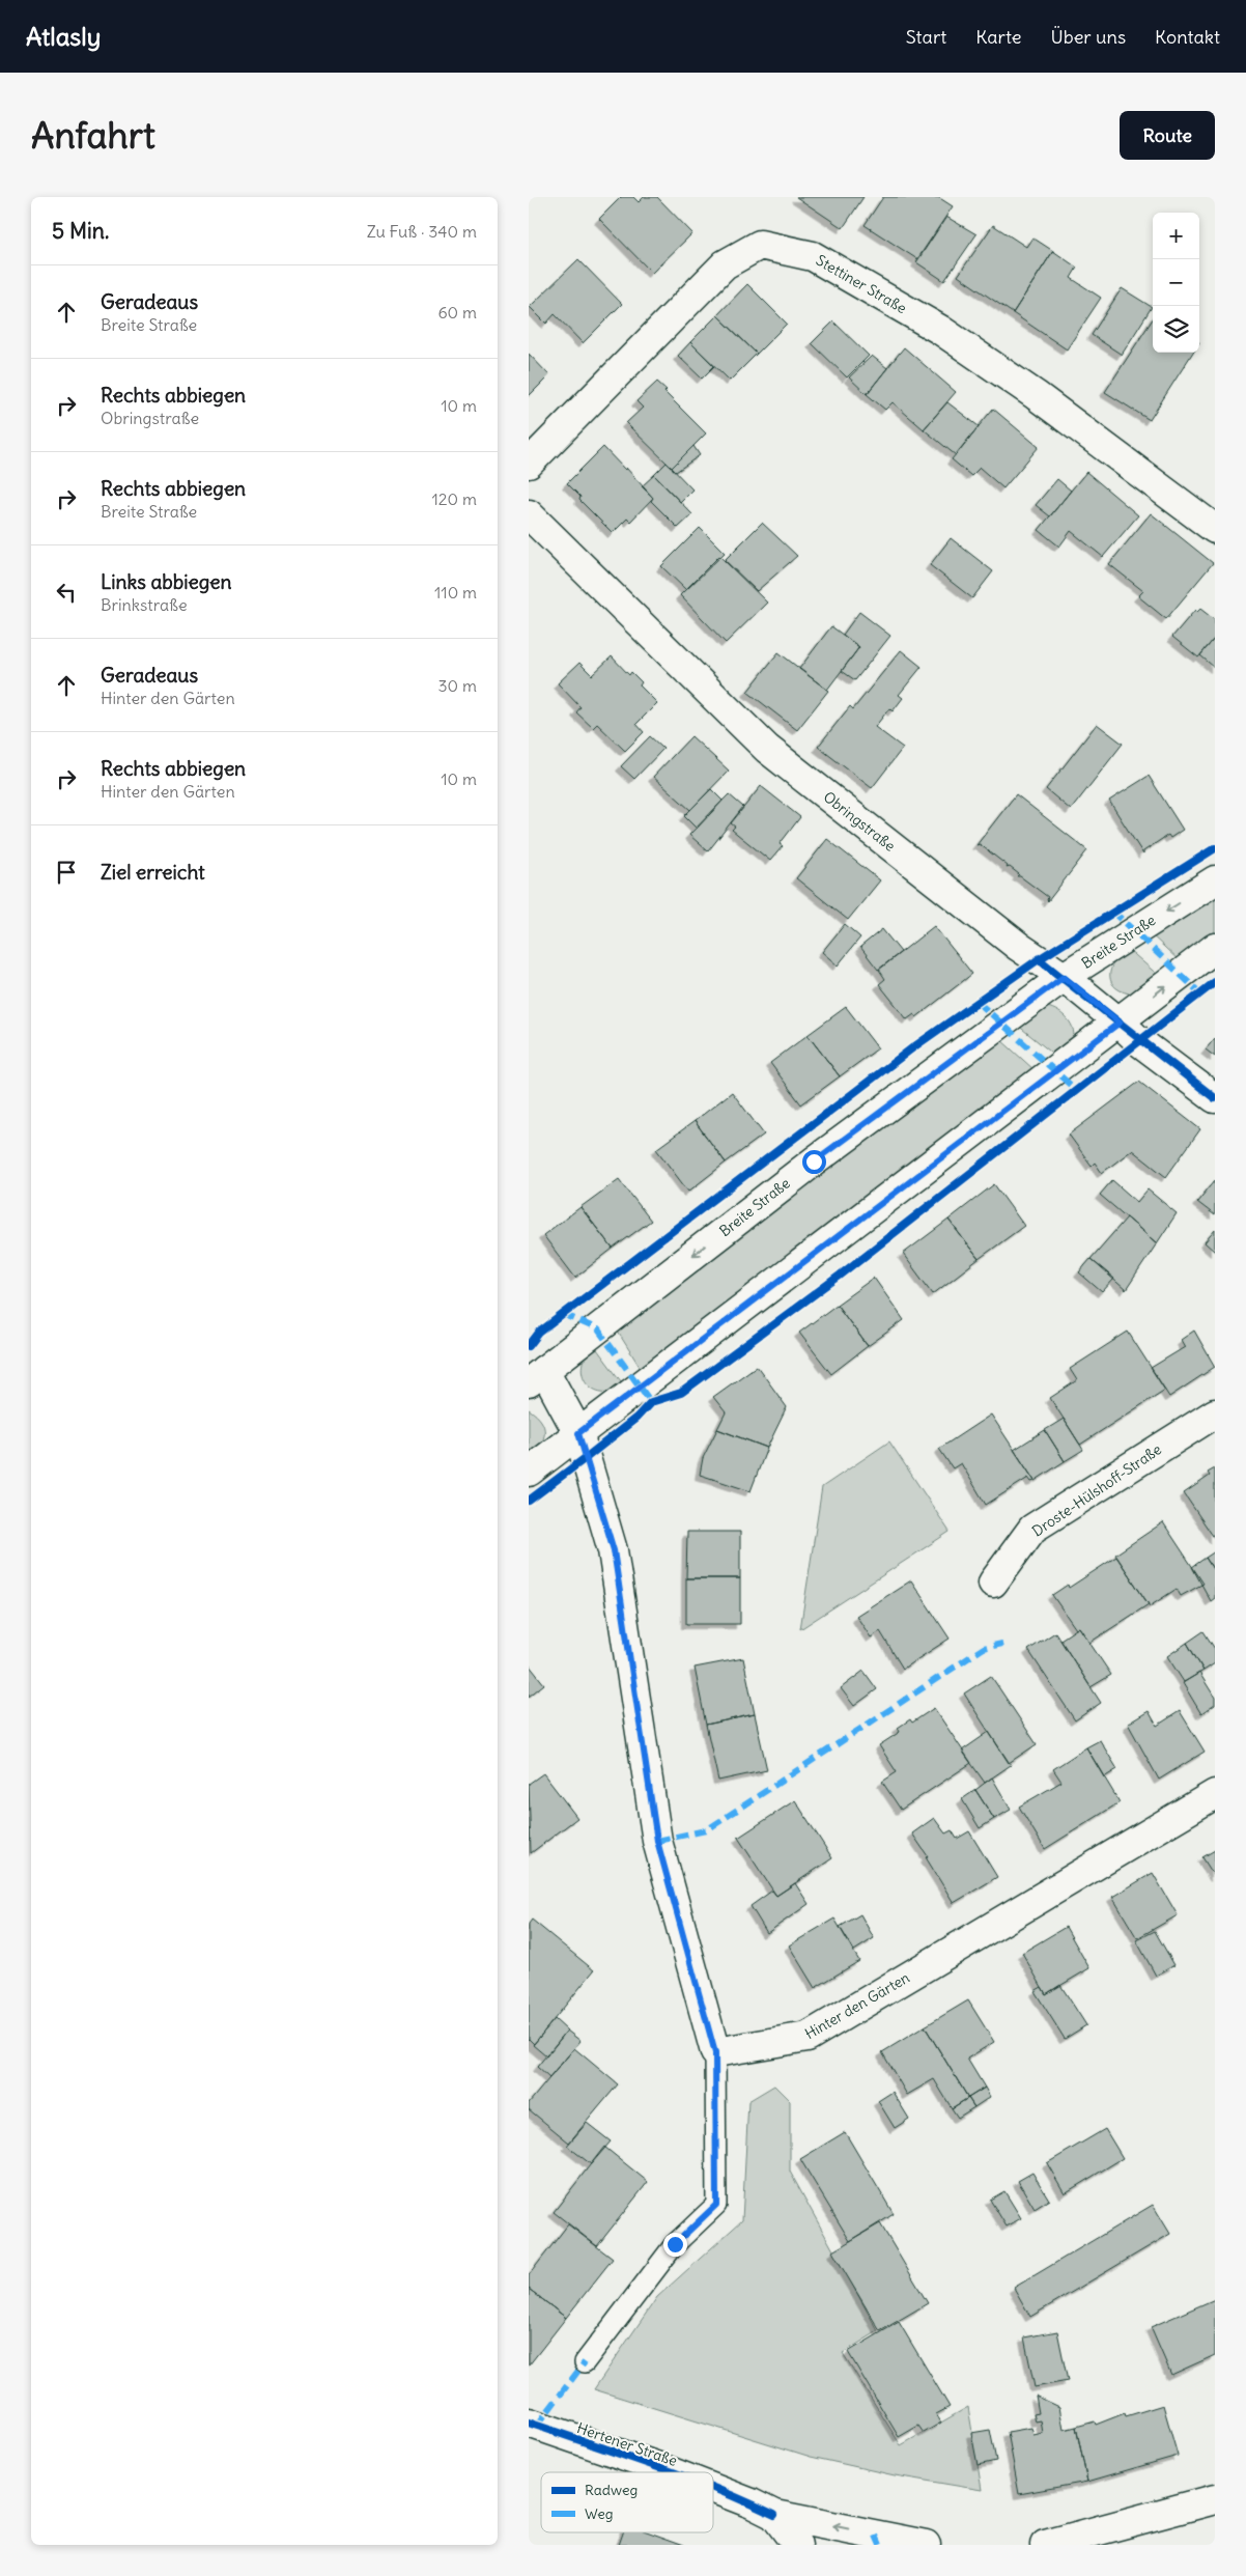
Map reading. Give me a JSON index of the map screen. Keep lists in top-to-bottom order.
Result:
{
  "streets": {
    "street": [
      "Stettiner Straße",
      "Obringstraße",
      "Breite Straße",
      "Droste-Hülshoff-Straße",
      "Hinter den Gärten",
      "Hertener Straße"
    ]
  },
  "crossings": [
    ["Obringstraße", "Breite Straße"]
  ],
  "one_way": ["Hertener Straße"],
  "legend": ["Radweg", "Weg"],
  "page": {
    "header": "Atlasly",
    "nav": [
      "Start",
      "Karte",
      "Über uns",
      "Kontakt"
    ],
    "buttons": "Route",
    "title": "Anfahrt",
    "heading": ["5 Min.", "Zu Fuß · 340 m"],
    "map_buttons": ["+", "−"],
    "list": [
      ["Geradeaus", "Breite Straße", "60 m"],
      ["Rechts abbiegen", "Obringstraße", "10 m"],
      ["Rechts abbiegen", "Breite Straße", "120 m"],
      ["Links abbiegen", "Brinkstraße", "110 m"],
      ["Geradeaus", "Hinter den Gärten", "30 m"],
      ["Rechts abbiegen", "Hinter den Gärten", "10 m"],
      "Ziel erreicht"
    ]
  }
}
